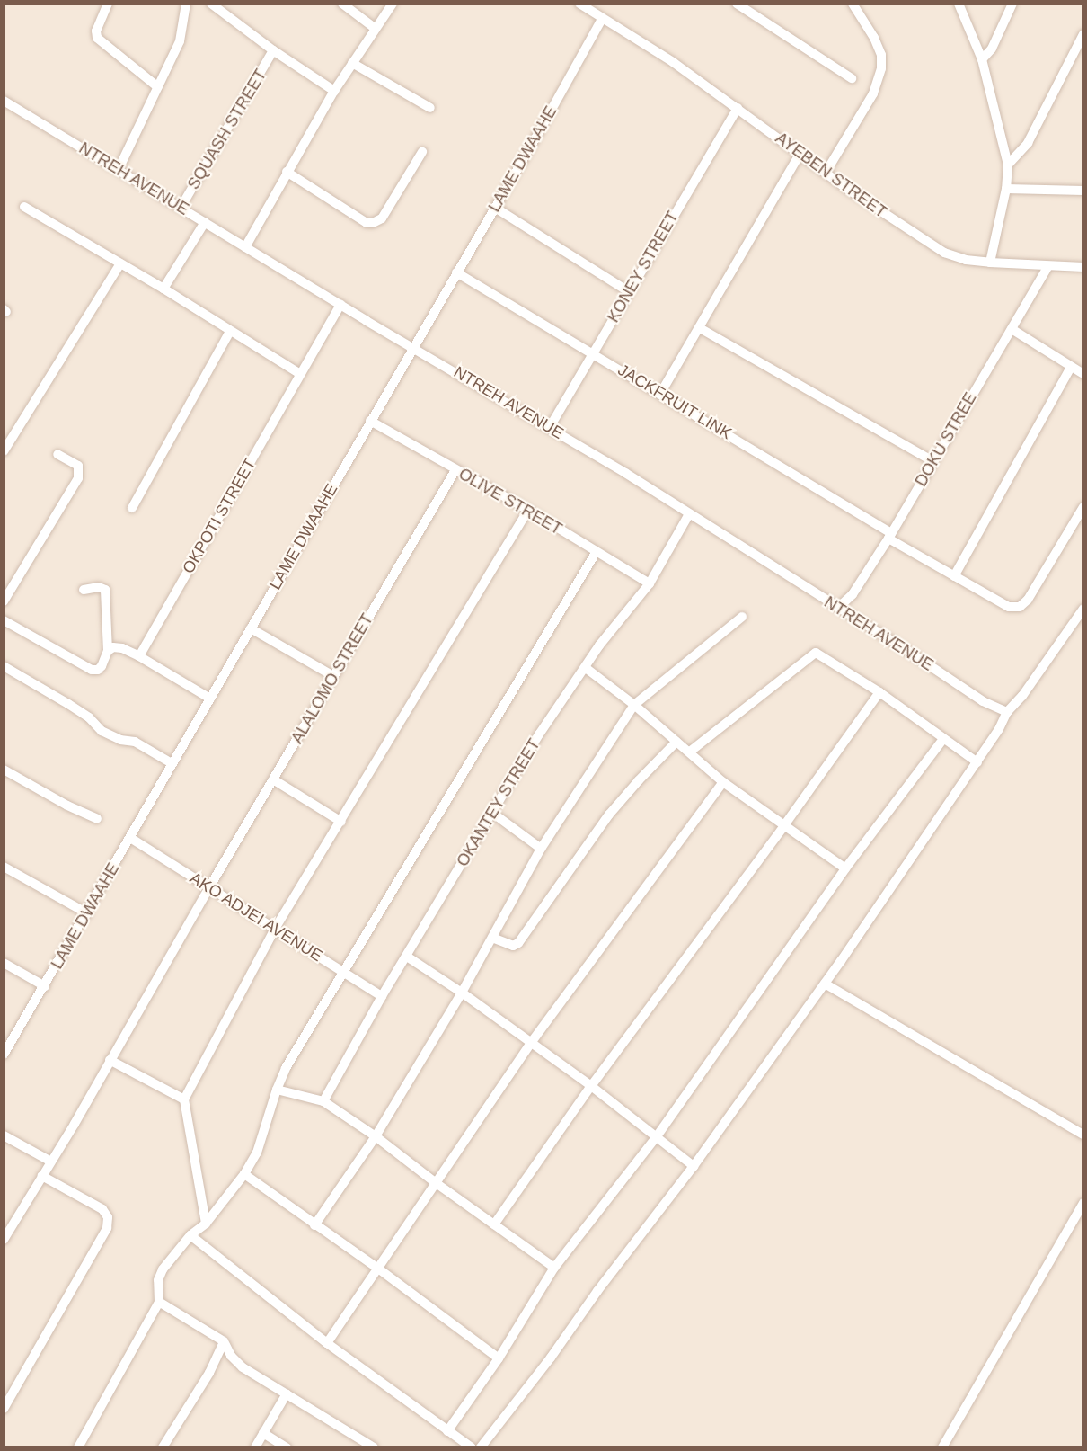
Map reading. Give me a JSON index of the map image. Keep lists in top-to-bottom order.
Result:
{
  "streets": {
    "street": [
      "SQUASH STREET",
      "LAME DWAAHE",
      "AYEBEN STREET",
      "NTREH AVENUE",
      "KONEY STREET",
      "JACKFRUIT LINK",
      "DOKU STREE",
      "OLIVE STREET",
      "OKPOTI STREET",
      "ALALOMO STREET",
      "OKANTEY STREET",
      "AKO ADJEI AVENUE"
    ]
  },
  "crossings": [
    ["SQUASH STREET", "NTREH AVENUE"],
    ["LAME DWAAHE", "AYEBEN STREET"],
    ["LAME DWAAHE", "NTREH AVENUE"],
    ["LAME DWAAHE", "JACKFRUIT LINK"],
    ["LAME DWAAHE", "OLIVE STREET"],
    ["LAME DWAAHE", "AKO ADJEI AVENUE"],
    ["AYEBEN STREET", "KONEY STREET"],
    ["AYEBEN STREET", "DOKU STREE"],
    ["NTREH AVENUE", "KONEY STREET"],
    ["NTREH AVENUE", "DOKU STREE"],
    ["NTREH AVENUE", "OKPOTI STREET"],
    ["NTREH AVENUE", "OKANTEY STREET"],
    ["KONEY STREET", "JACKFRUIT LINK"],
    ["JACKFRUIT LINK", "DOKU STREE"],
    ["OLIVE STREET", "ALALOMO STREET"],
    ["OLIVE STREET", "OKANTEY STREET"],
    ["ALALOMO STREET", "AKO ADJEI AVENUE"],
    ["OKANTEY STREET", "AKO ADJEI AVENUE"]
  ]
}
